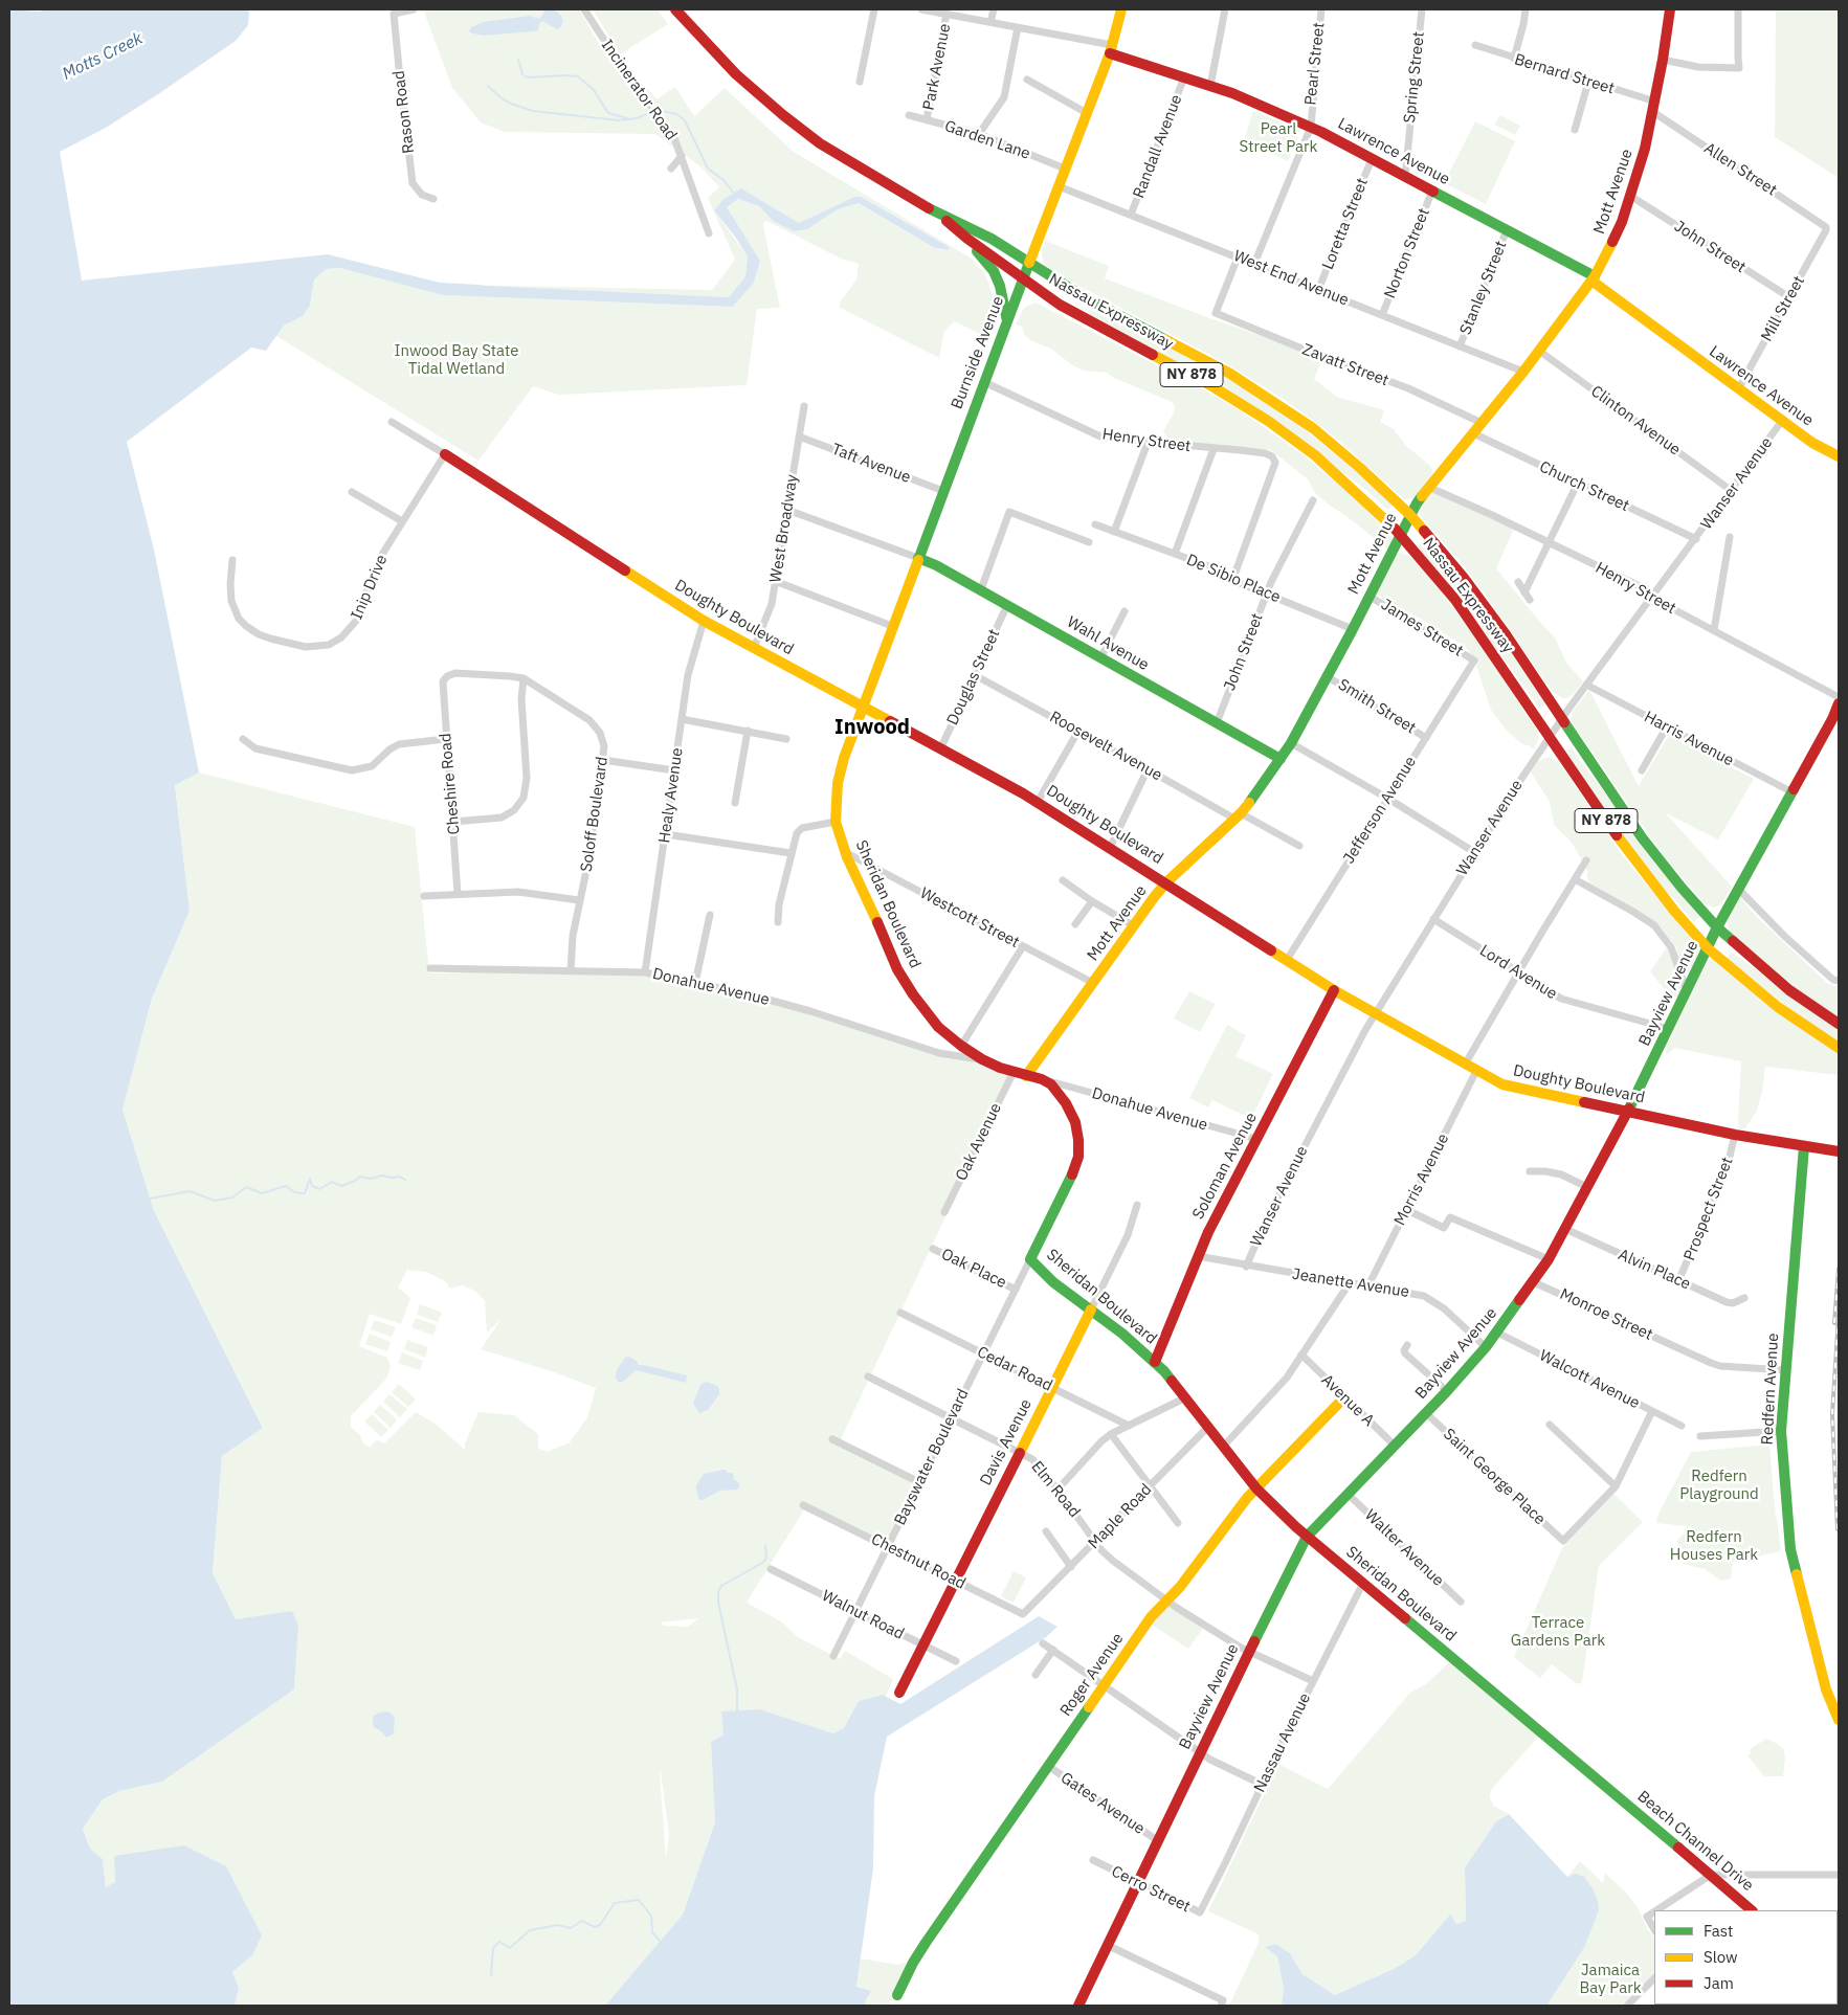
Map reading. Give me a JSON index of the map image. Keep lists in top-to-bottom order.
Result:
{
  "streets": {
    "main road": [
      "Lawrence Avenue",
      "Mott Avenue",
      "Nassau Expressway",
      "Burnside Avenue",
      "NY 878",
      "Doughty Boulevard",
      "Wahl Avenue",
      "Sheridan Boulevard",
      "Bayview Avenue",
      "Soloman Avenue",
      "Redfern Avenue",
      "Davis Avenue",
      "Roger Avenue",
      "Beach Channel Drive"
    ],
    "street": [
      "Pearl Street",
      "Park Avenue",
      "Bernard Street",
      "Spring Street",
      "Incinerator Road",
      "Rason Road",
      "Garden Lane",
      "Randall Avenue",
      "Allen Street",
      "Loretta Street",
      "John Street",
      "Norton Street",
      "West End Avenue",
      "Stanley Street",
      "Mill Street",
      "Zavatt Street",
      "Clinton Avenue",
      "Henry Street",
      "Taft Avenue",
      "Wanser Avenue",
      "Church Street",
      "West Broadway",
      "De Sibio Place",
      "Inip Drive",
      "James Street",
      "Douglas Street",
      "Smith Street",
      "Harris Avenue",
      "Roosevelt Avenue",
      "Cheshire Road",
      "Healy Avenue",
      "Jefferson Avenue",
      "Soloff Boulevard",
      "Westcott Street",
      "Lord Avenue",
      "Donahue Avenue",
      "Oak Avenue",
      "Morris Avenue",
      "Prospect Street",
      "Oak Place",
      "Alvin Place",
      "Jeanette Avenue",
      "Monroe Street",
      "Cedar Road",
      "Walcott Avenue",
      "Avenue A",
      "Bayswater Boulevard",
      "Saint George Place",
      "Elm Road",
      "Maple Road",
      "Walter Avenue",
      "Chestnut Road",
      "Walnut Road",
      "Nassau Avenue",
      "Gates Avenue",
      "Cerro Street"
    ]
  },
  "crossings": [
    ["Pearl Street", "Lawrence Avenue"],
    ["Pearl Street", "West End Avenue"],
    ["Park Avenue", "Garden Lane"],
    ["Bernard Street", "Allen Street"],
    ["Bernard Street", "Mott Avenue"],
    ["Spring Street", "Lawrence Avenue"],
    ["Garden Lane", "Burnside Avenue"],
    ["Randall Avenue", "Lawrence Avenue"],
    ["Randall Avenue", "West End Avenue"],
    ["Lawrence Avenue", "Mott Avenue"],
    ["Lawrence Avenue", "Loretta Street"],
    ["Lawrence Avenue", "Norton Street"],
    ["Lawrence Avenue", "Stanley Street"],
    ["Lawrence Avenue", "Mill Street"],
    ["Lawrence Avenue", "Burnside Avenue"],
    ["Lawrence Avenue", "Wanser Avenue"],
    ["Allen Street", "Mott Avenue"],
    ["Allen Street", "Mill Street"],
    ["Mott Avenue", "John Street"],
    ["Mott Avenue", "West End Avenue"],
    ["Mott Avenue", "Nassau Expressway"],
    ["Mott Avenue", "Zavatt Street"],
    ["Mott Avenue", "Clinton Avenue"],
    ["Mott Avenue", "Henry Street"],
    ["Mott Avenue", "Church Street"],
    ["Mott Avenue", "De Sibio Place"],
    ["Mott Avenue", "Doughty Boulevard"],
    ["Mott Avenue", "James Street"],
    ["Mott Avenue", "Wahl Avenue"],
    ["Mott Avenue", "Smith Street"],
    ["Mott Avenue", "Roosevelt Avenue"],
    ["Mott Avenue", "Sheridan Boulevard"],
    ["Mott Avenue", "Westcott Street"],
    ["Loretta Street", "West End Avenue"],
    ["John Street", "Mill Street"],
    ["John Street", "De Sibio Place"],
    ["John Street", "Wahl Avenue"],
    ["Norton Street", "West End Avenue"],
    ["West End Avenue", "Stanley Street"],
    ["West End Avenue", "Burnside Avenue"],
    ["West End Avenue", "Zavatt Street"],
    ["Nassau Expressway", "Burnside Avenue"],
    ["Nassau Expressway", "Wanser Avenue"],
    ["Nassau Expressway", "Bayview Avenue"],
    ["Burnside Avenue", "Henry Street"],
    ["Burnside Avenue", "Taft Avenue"],
    ["Burnside Avenue", "Doughty Boulevard"],
    ["Burnside Avenue", "Wahl Avenue"],
    ["Burnside Avenue", "Sheridan Boulevard"],
    ["Clinton Avenue", "Wanser Avenue"],
    ["Henry Street", "Wanser Avenue"],
    ["Henry Street", "De Sibio Place"],
    ["Taft Avenue", "West Broadway"],
    ["Wanser Avenue", "Church Street"],
    ["Wanser Avenue", "Doughty Boulevard"],
    ["Wanser Avenue", "Harris Avenue"],
    ["Wanser Avenue", "Lord Avenue"],
    ["Wanser Avenue", "Jeanette Avenue"],
    ["West Broadway", "Doughty Boulevard"],
    ["Inip Drive", "Doughty Boulevard"],
    ["Doughty Boulevard", "Douglas Street"],
    ["Doughty Boulevard", "Healy Avenue"],
    ["Doughty Boulevard", "Jefferson Avenue"],
    ["Doughty Boulevard", "Sheridan Boulevard"],
    ["Doughty Boulevard", "Bayview Avenue"],
    ["Doughty Boulevard", "Soloman Avenue"],
    ["Doughty Boulevard", "Morris Avenue"],
    ["Doughty Boulevard", "Prospect Street"],
    ["Doughty Boulevard", "Redfern Avenue"],
    ["James Street", "Jefferson Avenue"],
    ["Wahl Avenue", "Douglas Street"],
    ["Douglas Street", "Roosevelt Avenue"],
    ["Smith Street", "Jefferson Avenue"],
    ["Harris Avenue", "Bayview Avenue"],
    ["Cheshire Road", "Soloff Boulevard"],
    ["Healy Avenue", "Donahue Avenue"],
    ["Soloff Boulevard", "Donahue Avenue"],
    ["Sheridan Boulevard", "Westcott Street"],
    ["Sheridan Boulevard", "Donahue Avenue"],
    ["Sheridan Boulevard", "Bayview Avenue"],
    ["Sheridan Boulevard", "Oak Avenue"],
    ["Sheridan Boulevard", "Soloman Avenue"],
    ["Sheridan Boulevard", "Davis Avenue"],
    ["Sheridan Boulevard", "Bayswater Boulevard"],
    ["Sheridan Boulevard", "Maple Road"],
    ["Sheridan Boulevard", "Roger Avenue"],
    ["Sheridan Boulevard", "Nassau Avenue"],
    ["Sheridan Boulevard", "Beach Channel Drive"],
    ["Lord Avenue", "Bayview Avenue"],
    ["Donahue Avenue", "Soloman Avenue"],
    ["Bayview Avenue", "Alvin Place"],
    ["Bayview Avenue", "Jeanette Avenue"],
    ["Bayview Avenue", "Monroe Street"],
    ["Bayview Avenue", "Walcott Avenue"],
    ["Bayview Avenue", "Avenue A"],
    ["Bayview Avenue", "Saint George Place"],
    ["Bayview Avenue", "Elm Road"],
    ["Bayview Avenue", "Walter Avenue"],
    ["Bayview Avenue", "Gates Avenue"],
    ["Bayview Avenue", "Cerro Street"],
    ["Soloman Avenue", "Jeanette Avenue"],
    ["Morris Avenue", "Jeanette Avenue"],
    ["Prospect Street", "Alvin Place"],
    ["Oak Place", "Bayswater Boulevard"],
    ["Monroe Street", "Redfern Avenue"],
    ["Cedar Road", "Davis Avenue"],
    ["Cedar Road", "Bayswater Boulevard"],
    ["Avenue A", "Roger Avenue"],
    ["Davis Avenue", "Elm Road"],
    ["Davis Avenue", "Chestnut Road"],
    ["Davis Avenue", "Walnut Road"],
    ["Bayswater Boulevard", "Elm Road"],
    ["Bayswater Boulevard", "Chestnut Road"],
    ["Bayswater Boulevard", "Walnut Road"],
    ["Elm Road", "Maple Road"],
    ["Elm Road", "Roger Avenue"],
    ["Elm Road", "Nassau Avenue"],
    ["Maple Road", "Chestnut Road"],
    ["Roger Avenue", "Gates Avenue"],
    ["Nassau Avenue", "Cerro Street"]
  ],
  "districts": ["Inwood"],
  "water": ["Motts Creek"],
  "parks": [
    "Pearl Street Park",
    "Inwood Bay State Tidal Wetland",
    "Redfern Playground",
    "Redfern Houses Park",
    "Terrace Gardens Park",
    "Jamaica Bay Park"
  ],
  "legend": ["Fast", "Slow", "Jam"]
}
